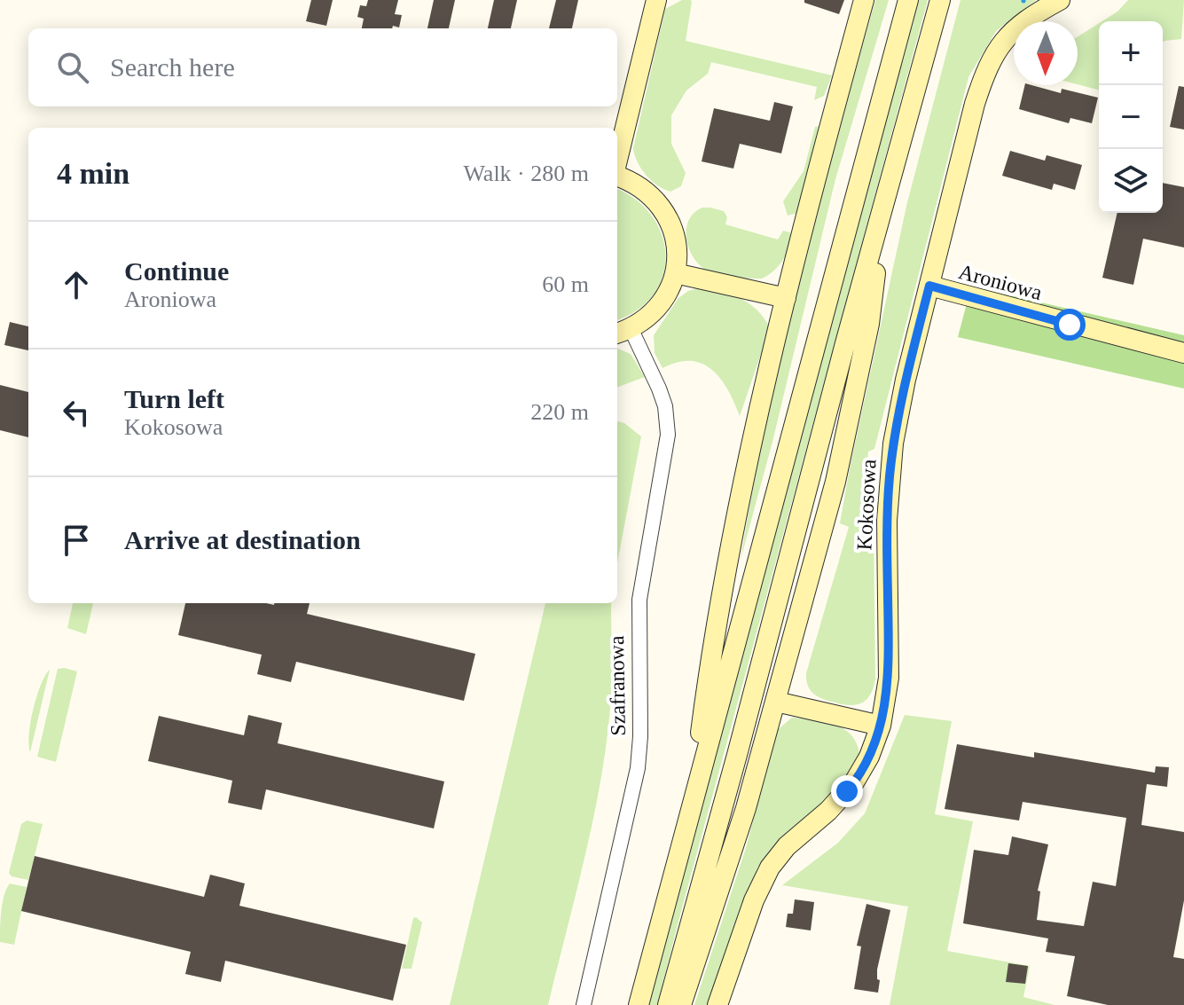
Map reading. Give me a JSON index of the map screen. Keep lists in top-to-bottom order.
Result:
{
  "streets": {
    "main road": ["Aroniowa", "Kokosowa"],
    "street": ["Szafranowa"]
  },
  "crossings": [
    ["Aroniowa", "Kokosowa"]
  ],
  "north": "bottom",
  "page": {
    "map_buttons": ["+", "−"],
    "search": "Search here",
    "heading": ["4 min", "Walk · 280 m"],
    "list": [
      ["Continue", "Aroniowa", "60 m"],
      ["Turn left", "Kokosowa", "220 m"],
      "Arrive at destination"
    ]
  }
}
